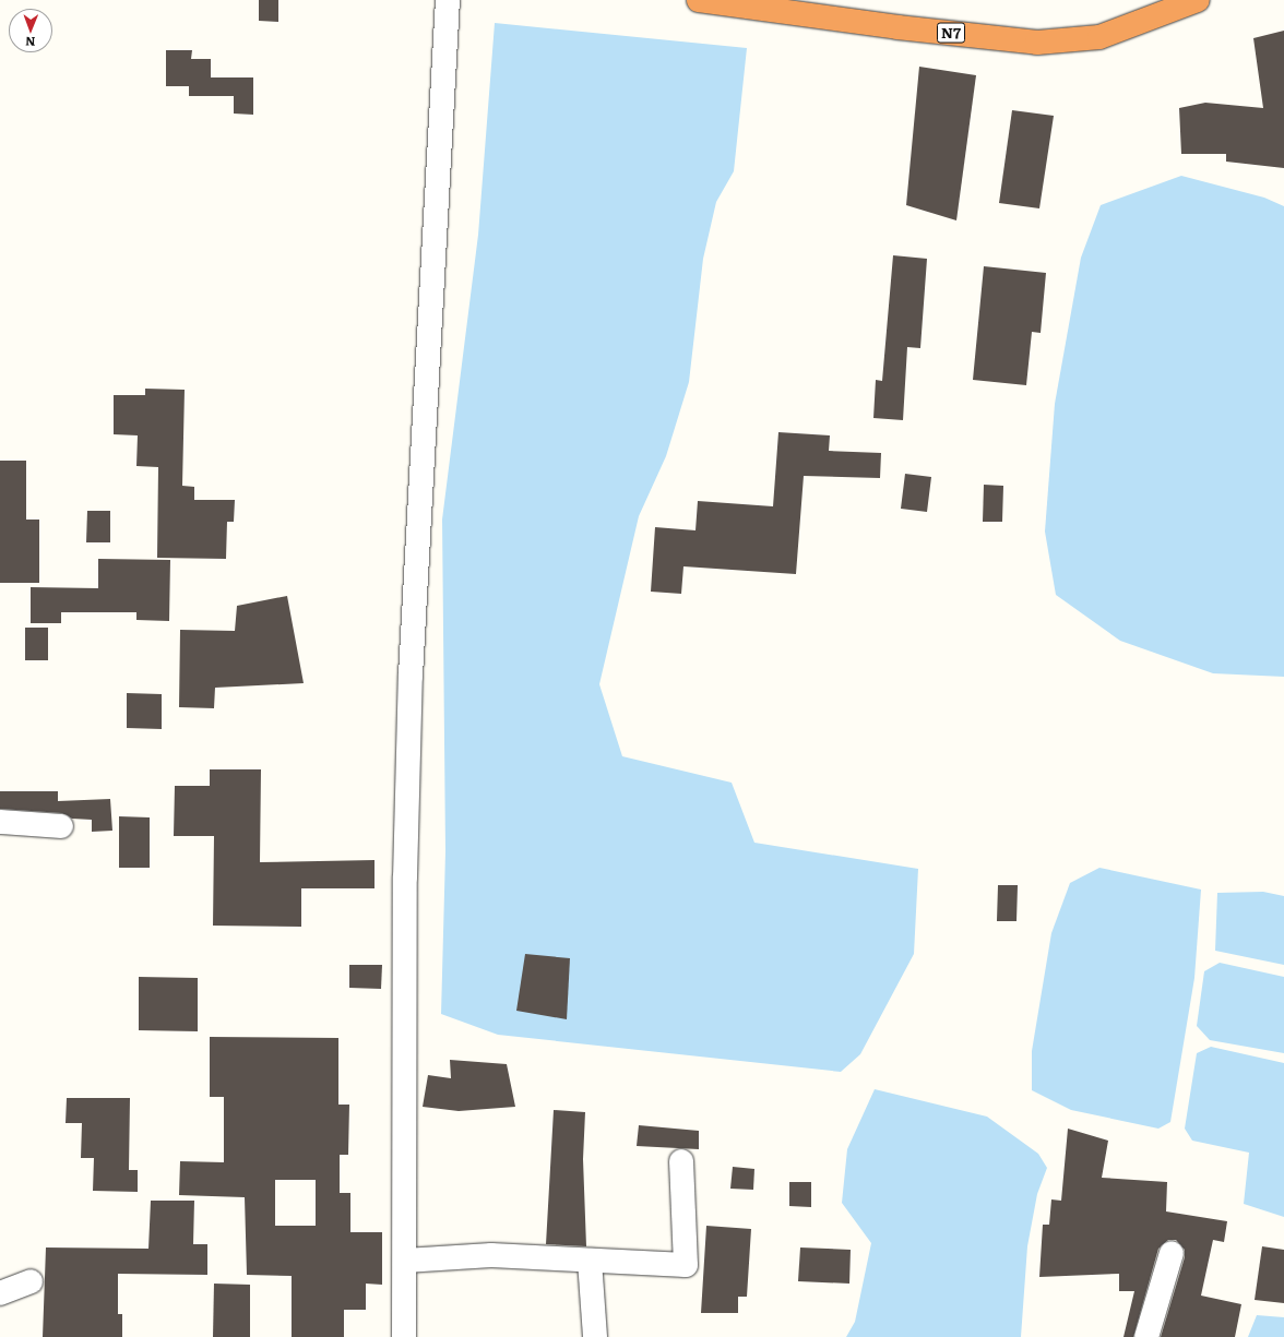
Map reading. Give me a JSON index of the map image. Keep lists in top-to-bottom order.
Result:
{
  "streets": {
    "highway": ["N7"]
  },
  "north": "bottom"
}
